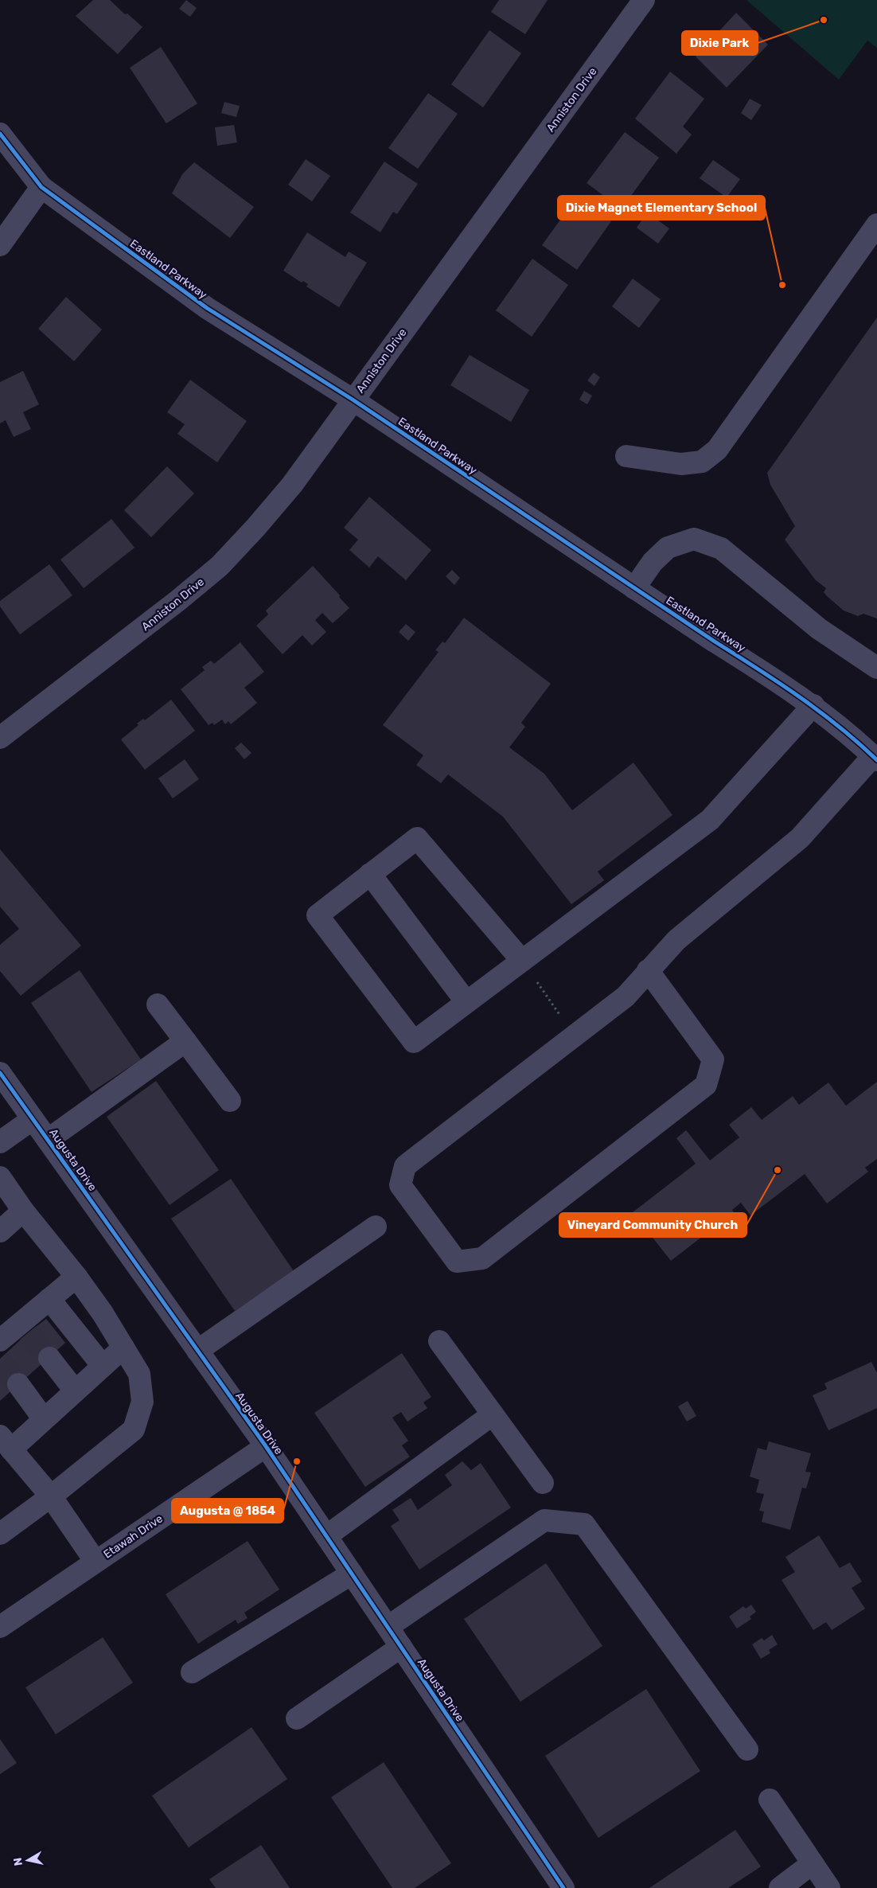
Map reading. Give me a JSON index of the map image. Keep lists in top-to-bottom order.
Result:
{
  "streets": {
    "street": [
      "Anniston Drive",
      "Eastland Parkway",
      "Augusta Drive",
      "Etawah Drive"
    ]
  },
  "crossings": [
    ["Anniston Drive", "Eastland Parkway"],
    ["Augusta Drive", "Etawah Drive"]
  ],
  "places": [
    "Dixie Park",
    "Dixie Magnet Elementary School",
    "Vineyard Community Church",
    "Augusta @ 1854"
  ],
  "north": "left"
}
